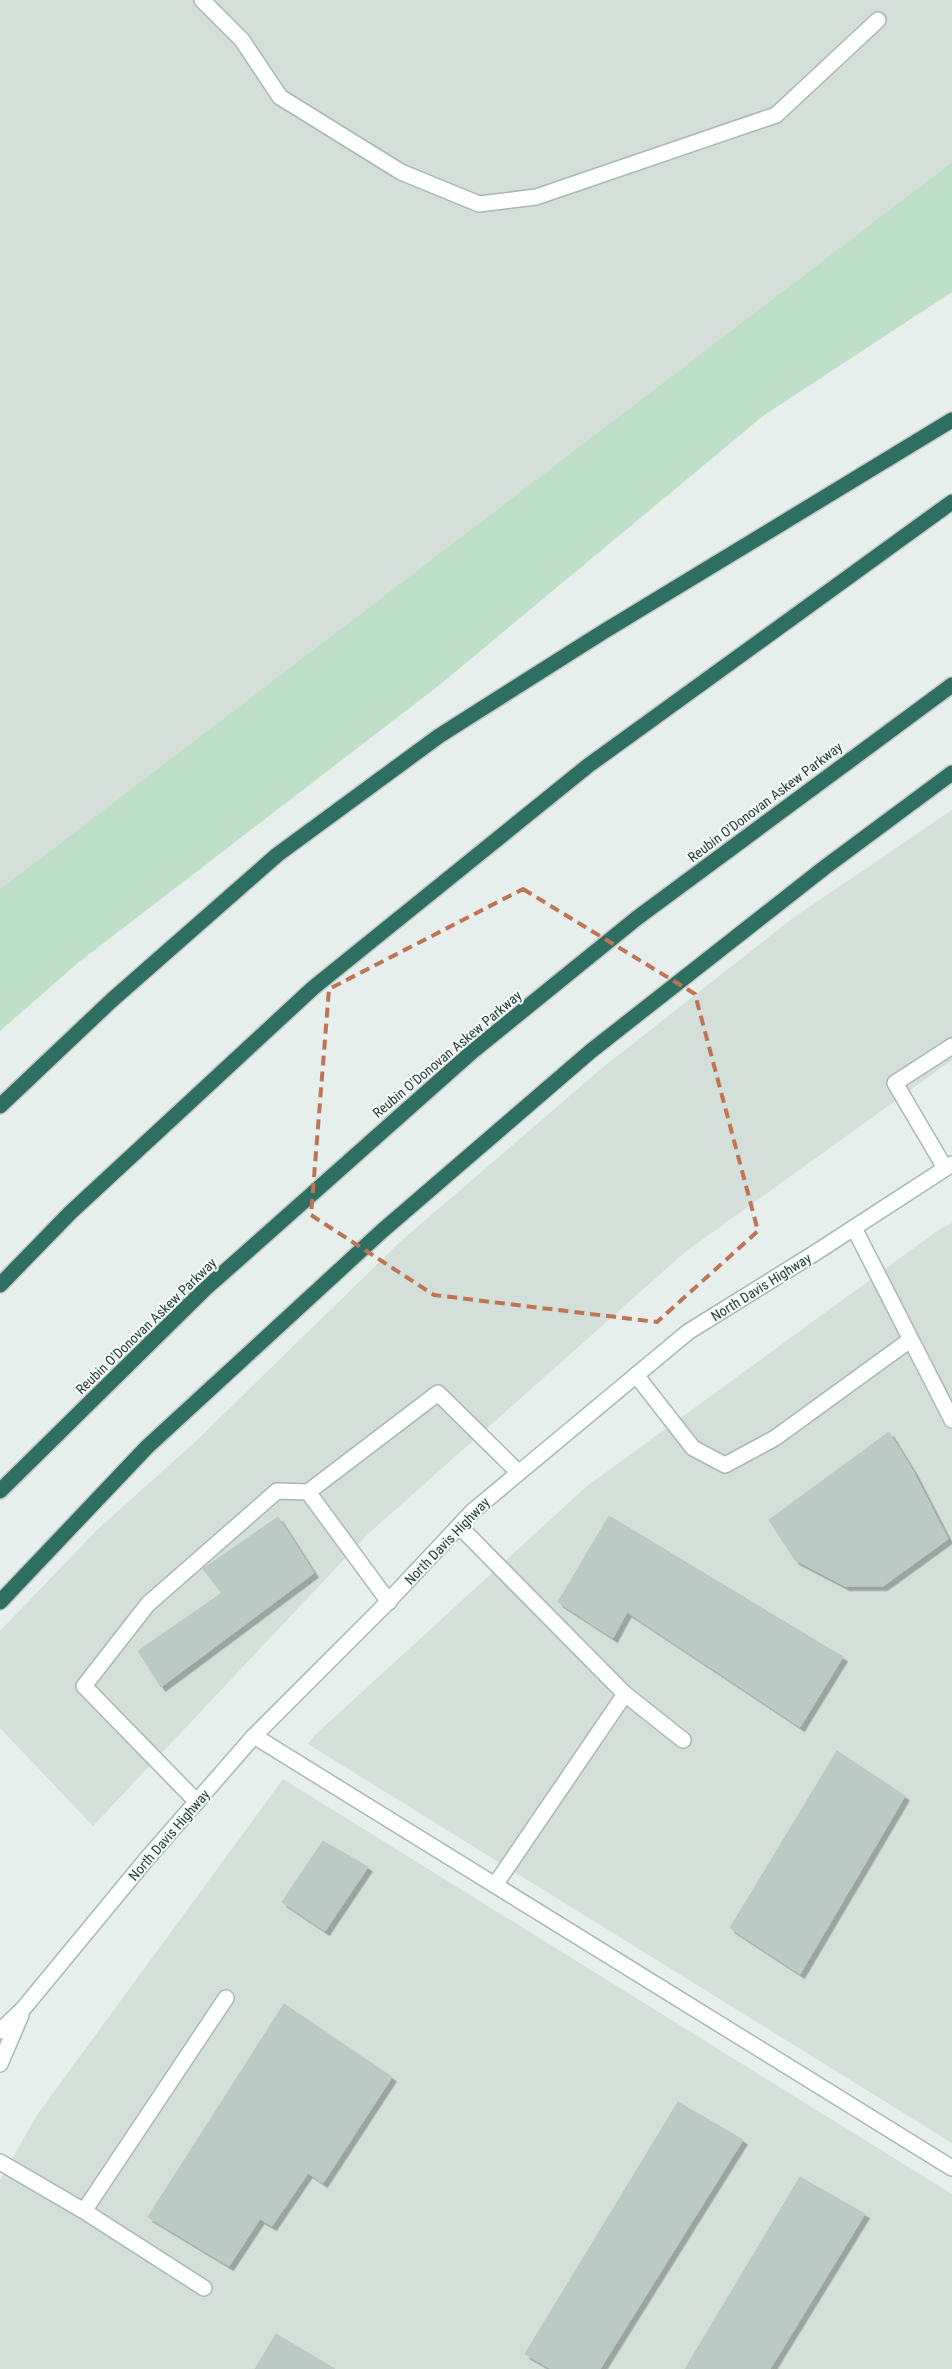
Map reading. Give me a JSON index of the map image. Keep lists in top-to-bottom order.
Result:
{
  "streets": {
    "highway": ["Reubin O'Donovan Askew Parkway"],
    "main road": ["North Davis Highway"]
  }
}
